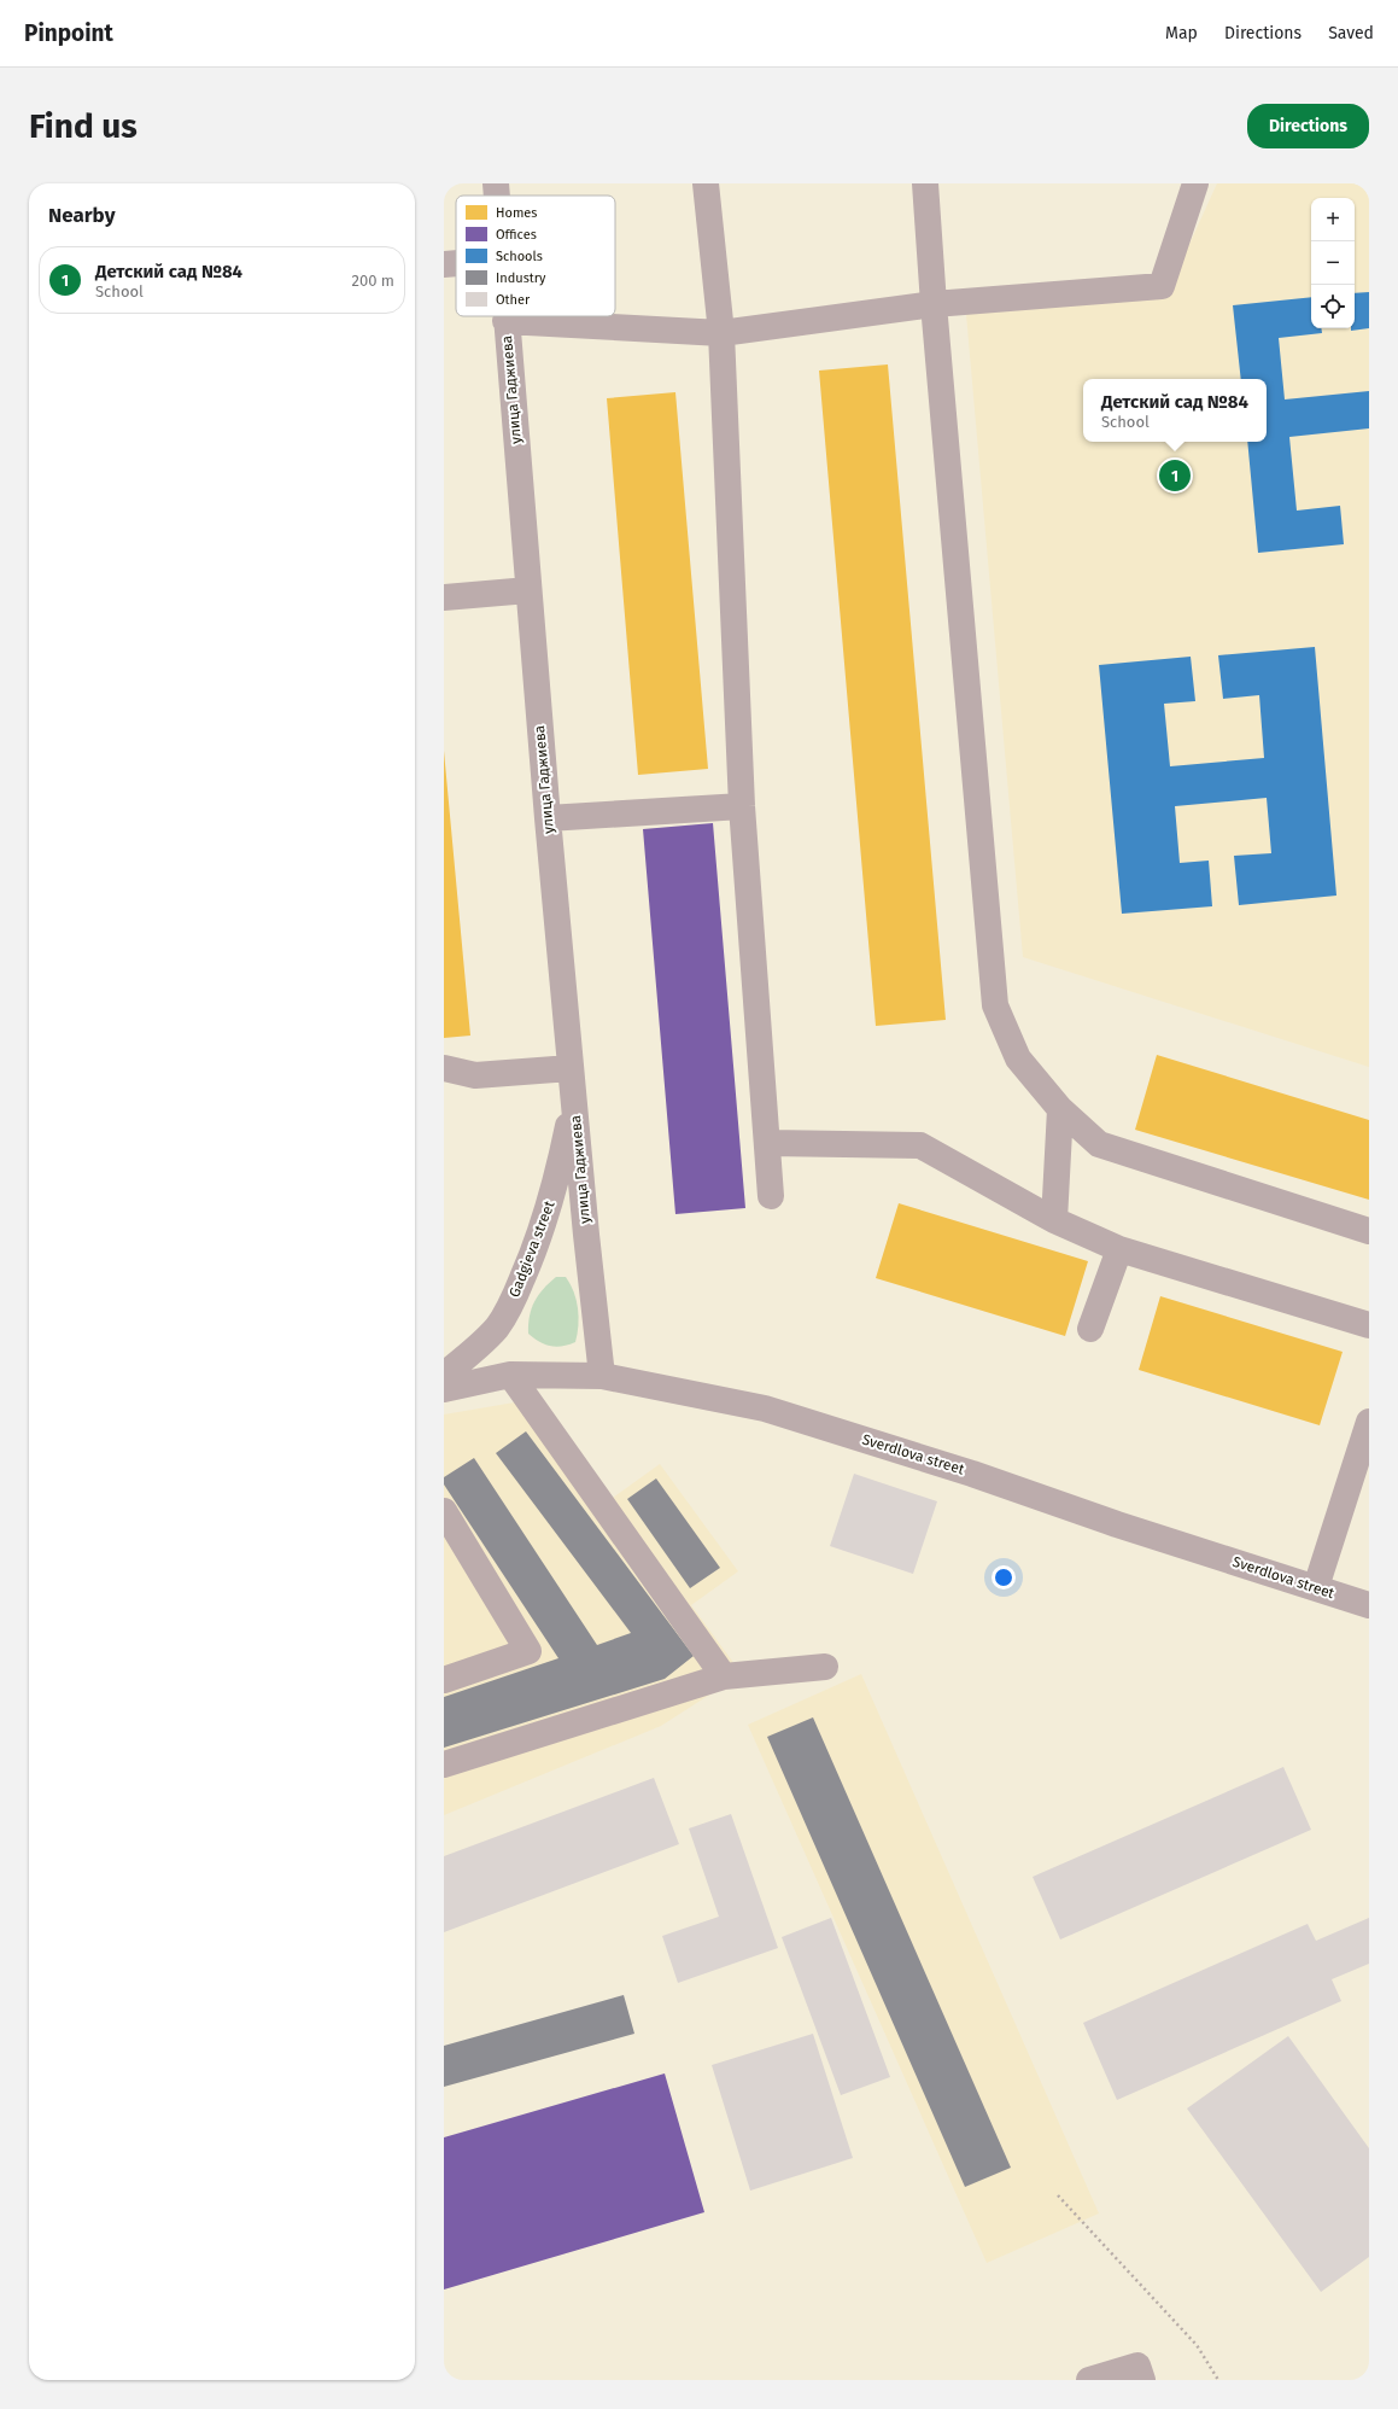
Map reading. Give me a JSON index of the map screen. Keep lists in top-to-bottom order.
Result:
{
  "streets": {
    "street": ["улица Гаджиева", "Gadgieva street", "Sverdlova street"]
  },
  "crossings": [
    ["улица Гаджиева", "Gadgieva street"],
    ["улица Гаджиева", "Sverdlova street"]
  ],
  "legend": [
    "Homes",
    "Offices",
    "Schools",
    "Industry",
    "Other"
  ],
  "page": {
    "header": "Pinpoint",
    "nav": ["Map", "Directions", "Saved"],
    "buttons": "Directions",
    "title": "Find us",
    "heading": "Nearby",
    "map_buttons": ["+", "−"],
    "list": [
      {
        "mark": "1",
        "name": "Детский сад №84",
        "note": "School",
        "value": "200 m"
      }
    ],
    "popup": ["Детский сад №84", "School"],
    "pins": "1"
  }
}
